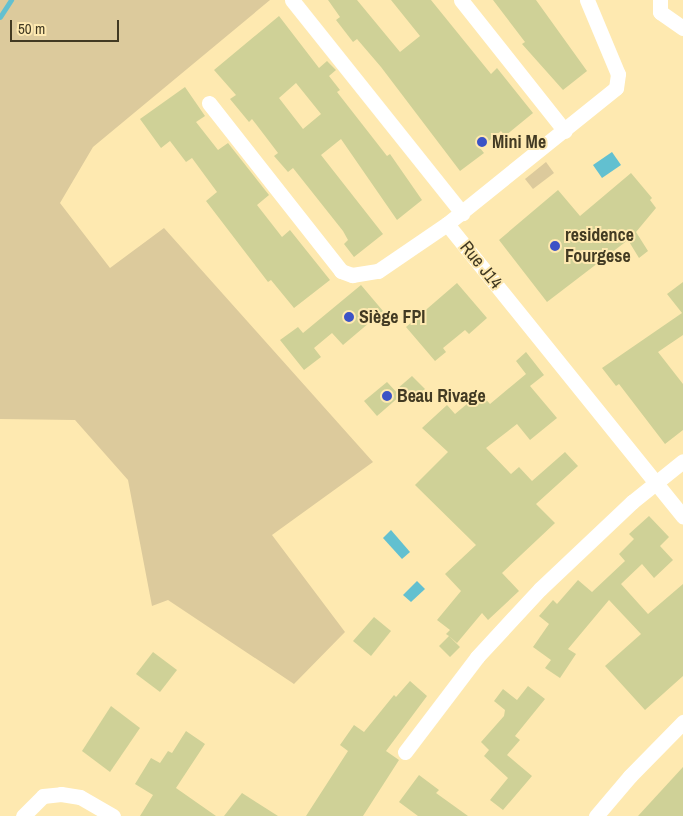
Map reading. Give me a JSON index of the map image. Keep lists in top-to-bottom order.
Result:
{
  "streets": {
    "street": ["Rue J14"]
  },
  "places": [
    "Mini Me",
    "residence Fourgese",
    "Siège FPI",
    "Beau Rivage"
  ],
  "scale_bar": "50 m"
}
